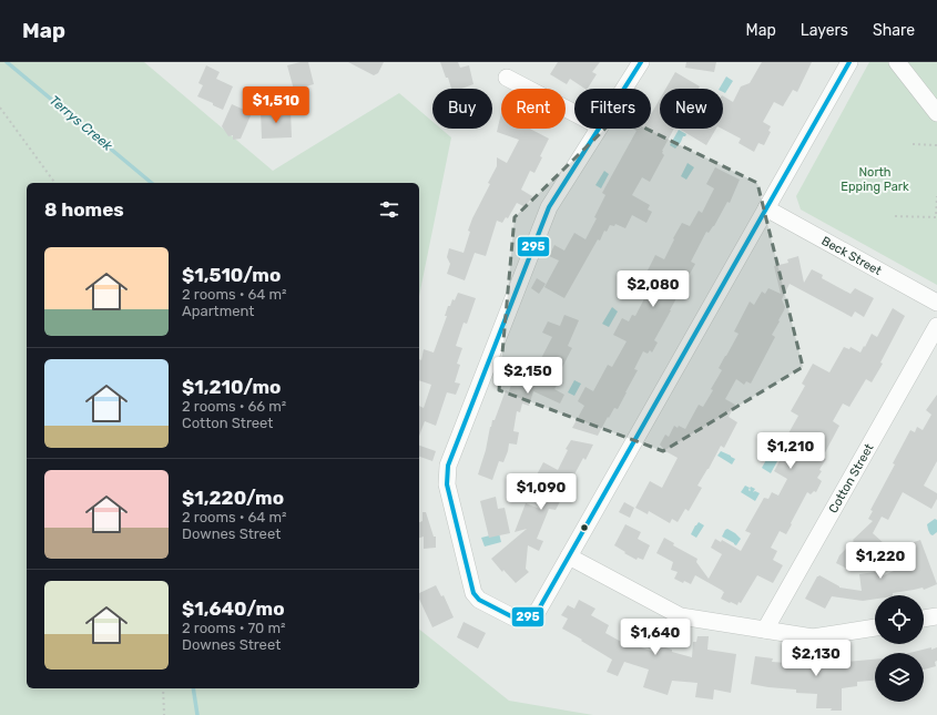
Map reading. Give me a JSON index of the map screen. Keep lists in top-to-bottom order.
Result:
{
  "streets": {
    "street": ["Beck Street", "Cotton Street"]
  },
  "water": ["Terrys Creek"],
  "parks": ["North Epping Park"],
  "lines": ["transit line 295"],
  "page": {
    "header": "Map",
    "nav": ["Map", "Layers", "Share"],
    "price": [
      "$1,510",
      "$2,080",
      "$2,150",
      "$1,210",
      "$1,090",
      "$1,220",
      "$1,640",
      "$2,130"
    ],
    "chip": [
      "Buy",
      "Rent",
      "Filters",
      "New"
    ],
    "heading": "8 homes",
    "list": [
      {
        "name": "$1,510/mo",
        "note": "2 rooms · 64 m² · Apartment"
      },
      {
        "name": "$1,210/mo",
        "note": "2 rooms · 66 m² · Cotton Street"
      },
      {
        "name": "$1,220/mo",
        "note": "2 rooms · 64 m² · Downes Street"
      },
      {
        "name": "$1,640/mo",
        "note": "2 rooms · 70 m² · Downes Street"
      }
    ]
  }
}
